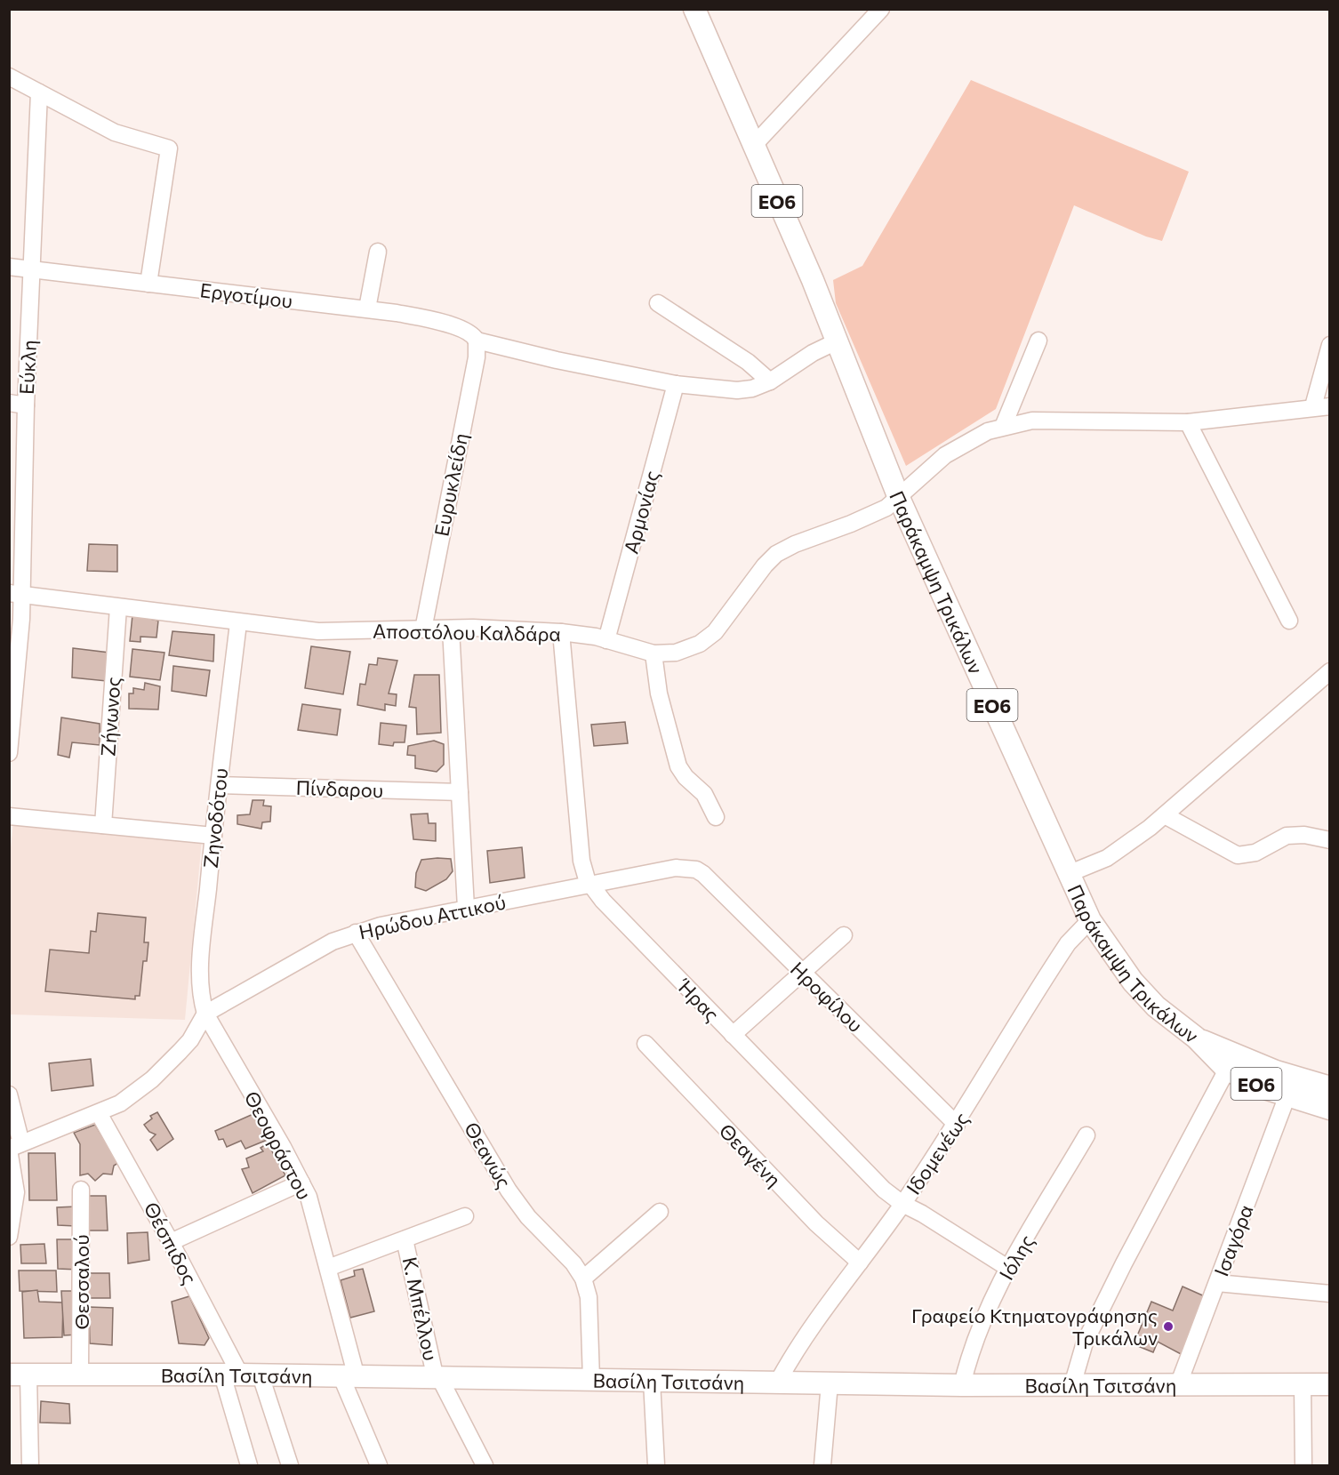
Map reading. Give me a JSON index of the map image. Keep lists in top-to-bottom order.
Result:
{
  "streets": {
    "main road": ["ΕΟ6", "Παράκαμψη Τρικάλων", "Βασίλη Τσιτσάνη"],
    "street": [
      "Εργοτίμου",
      "Εύκλη",
      "Ευρυκλείδη",
      "Αρμονίας",
      "Αποστόλου Καλδάρα",
      "Ζήνωνος",
      "Πίνδαρου",
      "Ζηνοδότου",
      "Ηρώδου Αττικού",
      "Ηροφίλου",
      "Ήρας",
      "Θεοφράστου",
      "Ιδομενέως",
      "Θεανώς",
      "Θεαγένη",
      "Ισαγόρα",
      "Θέσπιδος",
      "Ιόλης",
      "Θεσσαλού",
      "Κ. Μπέλλου"
    ]
  },
  "crossings": [
    ["ΕΟ6", "Παράκαμψη Τρικάλων"],
    ["Εργοτίμου", "Εύκλη"],
    ["Εργοτίμου", "Ευρυκλείδη"],
    ["Εργοτίμου", "Αρμονίας"],
    ["Εργοτίμου", "Παράκαμψη Τρικάλων"],
    ["Εύκλη", "Αποστόλου Καλδάρα"],
    ["Ευρυκλείδη", "Αποστόλου Καλδάρα"],
    ["Αρμονίας", "Αποστόλου Καλδάρα"],
    ["Παράκαμψη Τρικάλων", "Αποστόλου Καλδάρα"],
    ["Παράκαμψη Τρικάλων", "Ιδομενέως"],
    ["Παράκαμψη Τρικάλων", "Ισαγόρα"],
    ["Αποστόλου Καλδάρα", "Ζήνωνος"],
    ["Αποστόλου Καλδάρα", "Ζηνοδότου"],
    ["Αποστόλου Καλδάρα", "Ήρας"],
    ["Πίνδαρου", "Ζηνοδότου"],
    ["Ζηνοδότου", "Ηρώδου Αττικού"],
    ["Ζηνοδότου", "Θεοφράστου"],
    ["Ηρώδου Αττικού", "Ηροφίλου"],
    ["Ηρώδου Αττικού", "Ήρας"],
    ["Ηρώδου Αττικού", "Θεοφράστου"],
    ["Ηρώδου Αττικού", "Θεανώς"],
    ["Ηροφίλου", "Ιδομενέως"],
    ["Ήρας", "Ιδομενέως"],
    ["Ήρας", "Ιόλης"],
    ["Θεοφράστου", "Βασίλη Τσιτσάνη"],
    ["Ιδομενέως", "Θεαγένη"],
    ["Ιδομενέως", "Βασίλη Τσιτσάνη"],
    ["Θεανώς", "Βασίλη Τσιτσάνη"],
    ["Ισαγόρα", "Βασίλη Τσιτσάνη"],
    ["Θέσπιδος", "Βασίλη Τσιτσάνη"],
    ["Ιόλης", "Βασίλη Τσιτσάνη"],
    ["Θεσσαλού", "Βασίλη Τσιτσάνη"],
    ["Κ. Μπέλλου", "Βασίλη Τσιτσάνη"]
  ],
  "places": ["Γραφείο Κτηματογράφησης Τρικάλων"]
}
